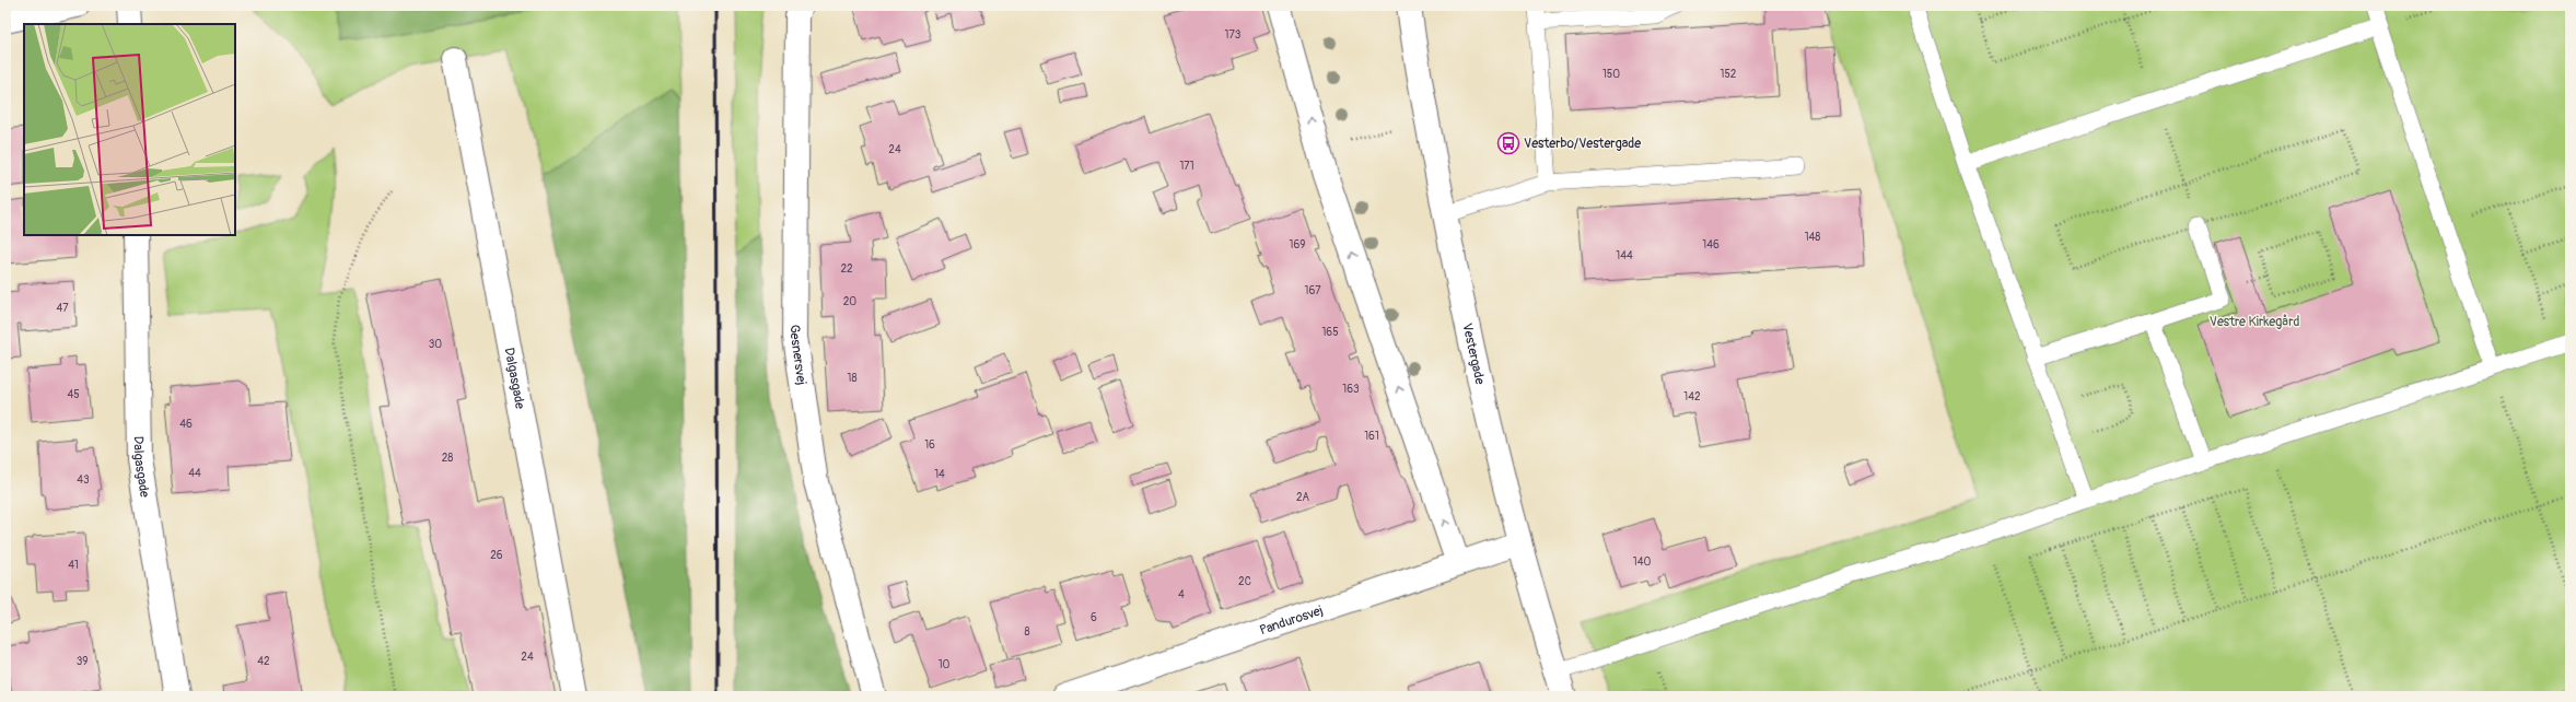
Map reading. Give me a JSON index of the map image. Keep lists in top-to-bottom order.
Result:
{
  "streets": {
    "street": [
      "Vestergade",
      "Gesnersvej",
      "Dalgasgade",
      "Pandurosvej"
    ]
  },
  "crossings": [
    ["Vestergade", "Pandurosvej"]
  ],
  "parks": ["Vestre Kirkegård"],
  "places": {
    "bus stop": ["Vesterbo/Vestergade"]
  },
  "house_numbers": [
    "173",
    "150",
    "152",
    "24",
    "171",
    "148",
    "169",
    "146",
    "144",
    "22",
    "167",
    "20",
    "47",
    "165",
    "30",
    "18",
    "163",
    "45",
    "142",
    "46",
    "161",
    "16",
    "28",
    "44",
    "14",
    "43",
    "2A",
    "26",
    "140",
    "41",
    "2C",
    "4",
    "6",
    "8",
    "24",
    "39",
    "42",
    "10"
  ]
}
